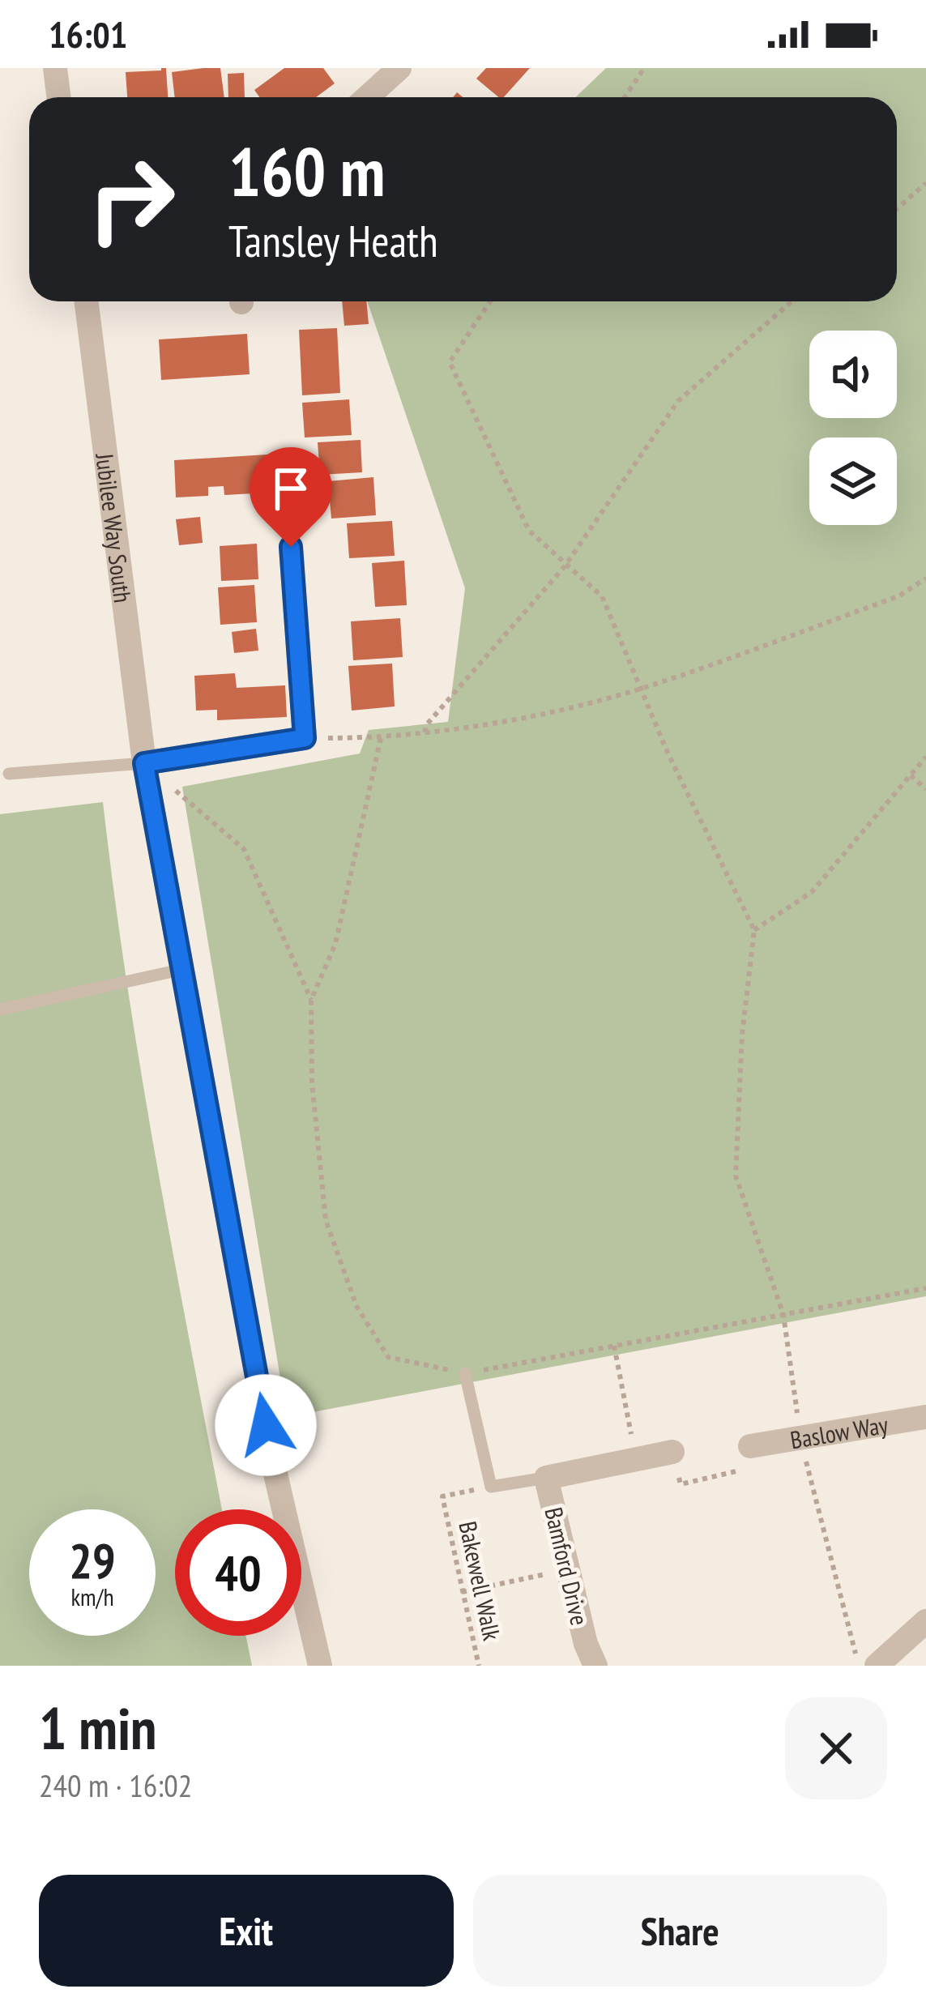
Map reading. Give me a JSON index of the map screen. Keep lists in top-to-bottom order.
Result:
{
  "streets": {
    "street": ["Jubilee Way South", "Baslow Way", "Bamford Drive"],
    "path": ["Bakewell Walk"]
  },
  "page": {
    "status": "16:01",
    "turn": ["160 m", "Tansley Heath"],
    "speed": "29 km/h",
    "limit": "40",
    "heading": ["1 min", "240 m · 16:02"],
    "buttons": ["Exit", "Share"]
  }
}
